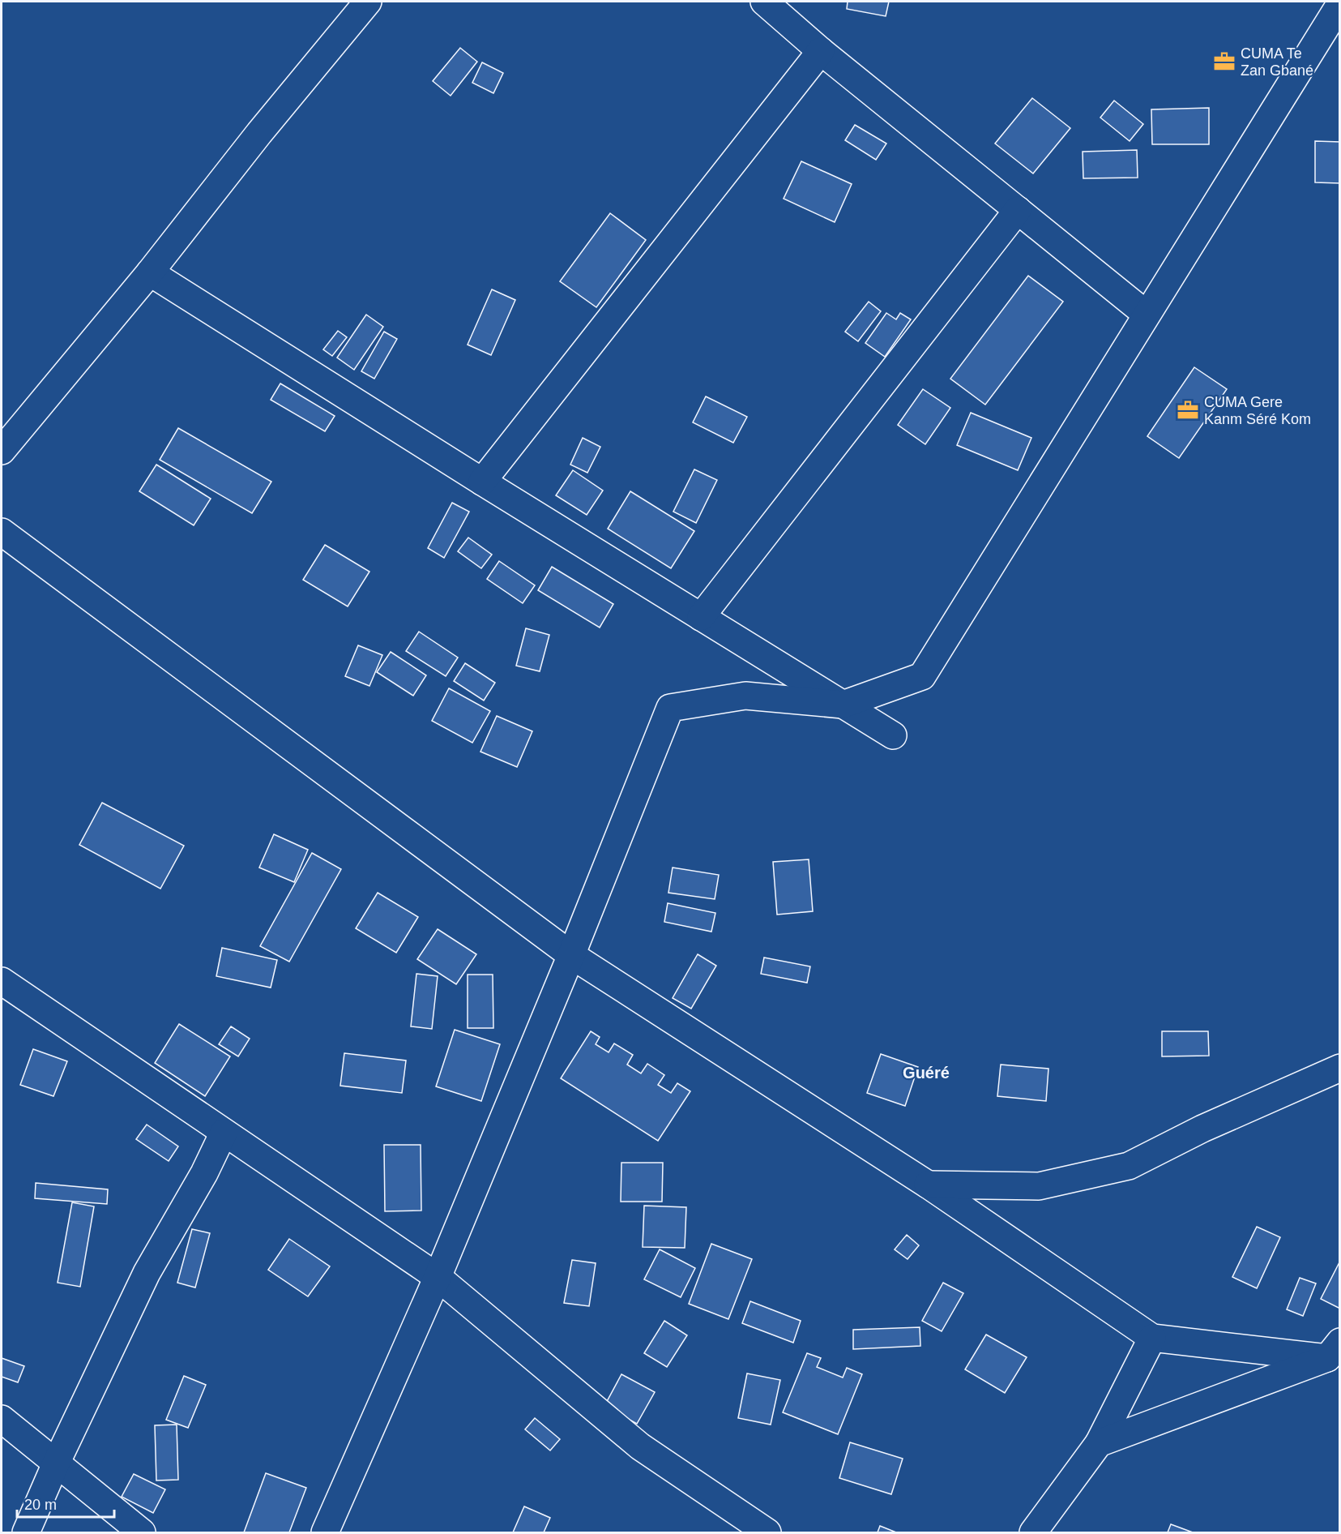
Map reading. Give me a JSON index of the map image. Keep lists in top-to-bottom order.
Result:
{
  "districts": ["Guéré"],
  "places": {
    "office": ["CUMA Te Zan Gbané", "CUMA Gere Kanm Séré Kom"]
  },
  "scale_bar": "20 m"
}
